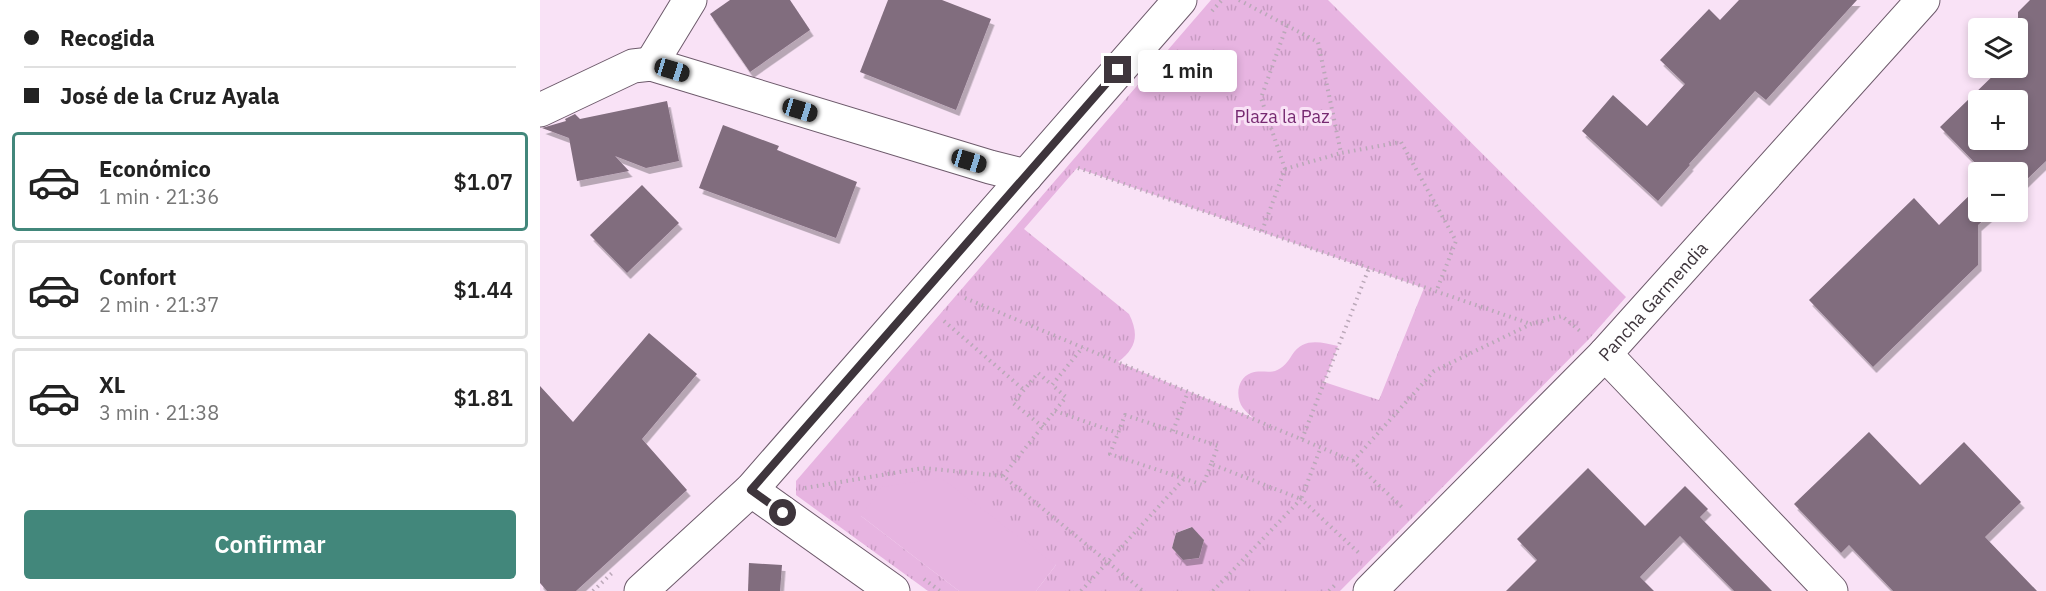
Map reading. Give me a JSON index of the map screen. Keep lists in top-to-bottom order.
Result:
{
  "streets": {
    "street": ["Pancha Garmendia"]
  },
  "parks": ["Plaza la Paz"],
  "page": {
    "banner": ["Recogida", "José de la Cruz Ayala"],
    "map_buttons": ["+", "−"],
    "bubble": "1 min",
    "list": [
      {
        "name": "Económico",
        "note": "1 min · 21:36",
        "value": "$1.07"
      },
      {
        "name": "Confort",
        "note": "2 min · 21:37",
        "value": "$1.44"
      },
      {
        "name": "XL",
        "note": "3 min · 21:38",
        "value": "$1.81"
      }
    ],
    "buttons": "Confirmar"
  }
}
